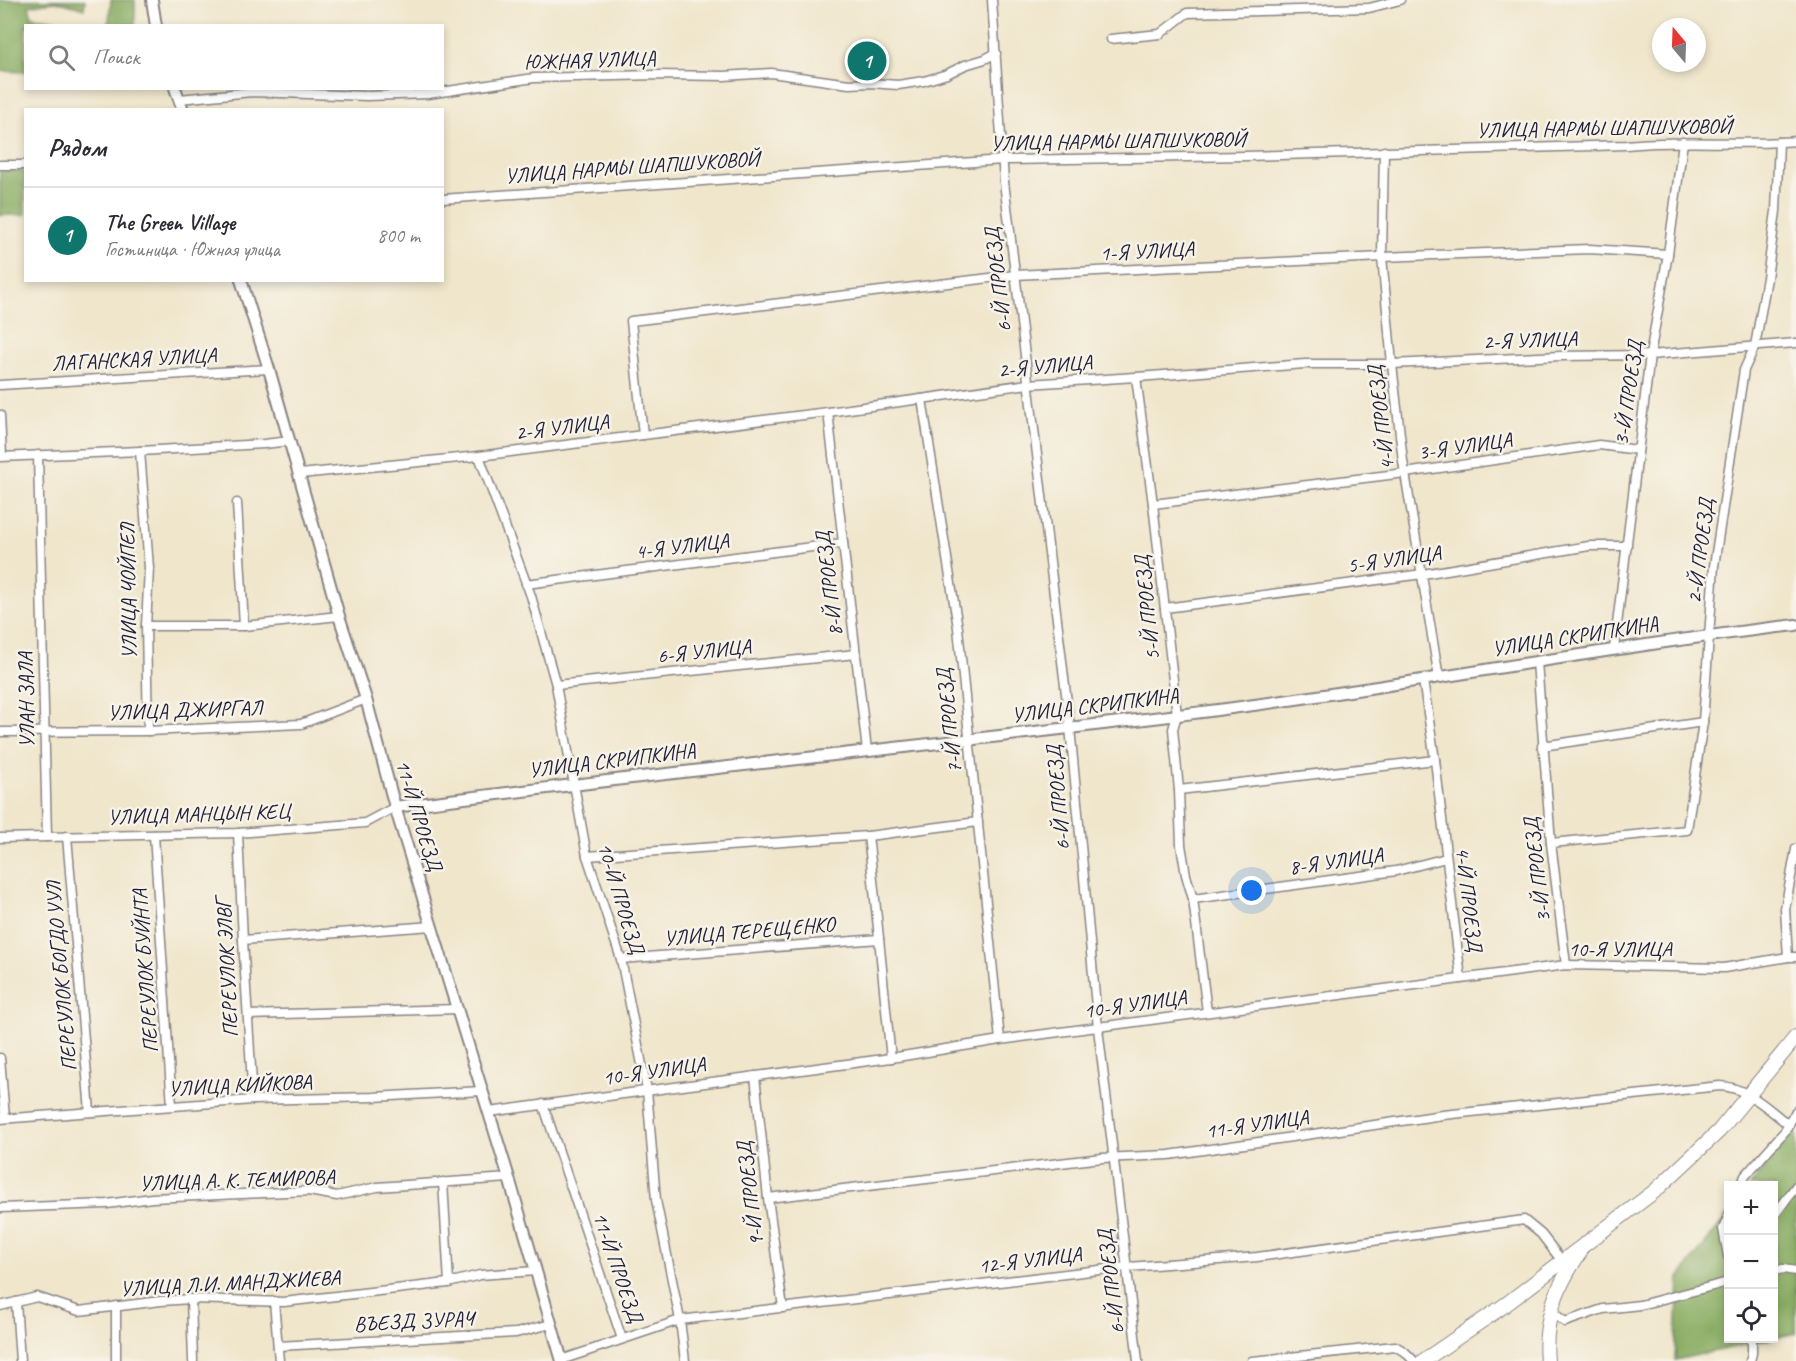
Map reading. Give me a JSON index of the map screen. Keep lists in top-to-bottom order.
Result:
{
  "streets": {
    "street": [
      "ЮЖНАЯ УЛИЦА",
      "УЛИЦА НАРМЫ ШАПШУКОВОЙ",
      "1-Я УЛИЦА",
      "6-Й ПРОЕЗД",
      "2-Я УЛИЦА",
      "ЛАГАНСКАЯ УЛИЦА",
      "3-Й ПРОЕЗД",
      "4-Й ПРОЕЗД",
      "3-Я УЛИЦА",
      "4-Я УЛИЦА",
      "2-Й ПРОЕЗД",
      "5-Я УЛИЦА",
      "8-Й ПРОЕЗД",
      "УЛИЦА ЧОЙПЕЛ",
      "5-Й ПРОЕЗД",
      "УЛИЦА СКРИПКИНА",
      "6-Я УЛИЦА",
      "УЛАН ЗАЛА",
      "УЛИЦА ДЖИРГАЛ",
      "7-Й ПРОЕЗД",
      "УЛИЦА МАНЦЫН КЕЦ",
      "11-Й ПРОЕЗД",
      "8-Я УЛИЦА",
      "10-Й ПРОЕЗД",
      "УЛИЦА ТЕРЕЩЕНКО",
      "10-Я УЛИЦА",
      "ПЕРЕУЛОК ЭЛВГ",
      "ПЕРЕУЛОК БУЙНТА",
      "ПЕРЕУЛОК БОГДО УУЛ",
      "УЛИЦА КИЙКОВА",
      "11-Я УЛИЦА",
      "УЛИЦА А. К. ТЕМИРОВА",
      "9-Й ПРОЕЗД",
      "12-Я УЛИЦА",
      "УЛИЦА Л.И. МАНДЖИЕВА",
      "ВЪЕЗД ЗУРАЧ"
    ]
  },
  "crossings": [
    ["ЮЖНАЯ УЛИЦА", "6-Й ПРОЕЗД"],
    ["УЛИЦА НАРМЫ ШАПШУКОВОЙ", "6-Й ПРОЕЗД"],
    ["УЛИЦА НАРМЫ ШАПШУКОВОЙ", "3-Й ПРОЕЗД"],
    ["УЛИЦА НАРМЫ ШАПШУКОВОЙ", "4-Й ПРОЕЗД"],
    ["УЛИЦА НАРМЫ ШАПШУКОВОЙ", "2-Й ПРОЕЗД"],
    ["1-Я УЛИЦА", "6-Й ПРОЕЗД"],
    ["1-Я УЛИЦА", "2-Я УЛИЦА"],
    ["1-Я УЛИЦА", "3-Й ПРОЕЗД"],
    ["1-Я УЛИЦА", "4-Й ПРОЕЗД"],
    ["6-Й ПРОЕЗД", "2-Я УЛИЦА"],
    ["6-Й ПРОЕЗД", "УЛИЦА СКРИПКИНА"],
    ["6-Й ПРОЕЗД", "10-Я УЛИЦА"],
    ["6-Й ПРОЕЗД", "11-Я УЛИЦА"],
    ["6-Й ПРОЕЗД", "12-Я УЛИЦА"],
    ["2-Я УЛИЦА", "3-Й ПРОЕЗД"],
    ["2-Я УЛИЦА", "4-Й ПРОЕЗД"],
    ["2-Я УЛИЦА", "2-Й ПРОЕЗД"],
    ["2-Я УЛИЦА", "8-Й ПРОЕЗД"],
    ["2-Я УЛИЦА", "5-Й ПРОЕЗД"],
    ["2-Я УЛИЦА", "7-Й ПРОЕЗД"],
    ["2-Я УЛИЦА", "11-Й ПРОЕЗД"],
    ["2-Я УЛИЦА", "10-Й ПРОЕЗД"],
    ["ЛАГАНСКАЯ УЛИЦА", "11-Й ПРОЕЗД"],
    ["3-Й ПРОЕЗД", "3-Я УЛИЦА"],
    ["3-Й ПРОЕЗД", "2-Й ПРОЕЗД"],
    ["3-Й ПРОЕЗД", "5-Я УЛИЦА"],
    ["3-Й ПРОЕЗД", "УЛИЦА СКРИПКИНА"],
    ["3-Й ПРОЕЗД", "10-Я УЛИЦА"],
    ["4-Й ПРОЕЗД", "3-Я УЛИЦА"],
    ["4-Й ПРОЕЗД", "5-Я УЛИЦА"],
    ["4-Й ПРОЕЗД", "УЛИЦА СКРИПКИНА"],
    ["4-Й ПРОЕЗД", "8-Я УЛИЦА"],
    ["4-Й ПРОЕЗД", "10-Я УЛИЦА"],
    ["3-Я УЛИЦА", "5-Й ПРОЕЗД"],
    ["4-Я УЛИЦА", "8-Й ПРОЕЗД"],
    ["4-Я УЛИЦА", "10-Й ПРОЕЗД"],
    ["2-Й ПРОЕЗД", "УЛИЦА СКРИПКИНА"],
    ["5-Я УЛИЦА", "5-Й ПРОЕЗД"],
    ["8-Й ПРОЕЗД", "УЛИЦА СКРИПКИНА"],
    ["8-Й ПРОЕЗД", "6-Я УЛИЦА"],
    ["УЛИЦА ЧОЙПЕЛ", "УЛИЦА ДЖИРГАЛ"],
    ["5-Й ПРОЕЗД", "УЛИЦА СКРИПКИНА"],
    ["5-Й ПРОЕЗД", "8-Я УЛИЦА"],
    ["5-Й ПРОЕЗД", "10-Я УЛИЦА"],
    ["УЛИЦА СКРИПКИНА", "7-Й ПРОЕЗД"],
    ["УЛИЦА СКРИПКИНА", "УЛИЦА МАНЦЫН КЕЦ"],
    ["УЛИЦА СКРИПКИНА", "11-Й ПРОЕЗД"],
    ["УЛИЦА СКРИПКИНА", "10-Й ПРОЕЗД"],
    ["6-Я УЛИЦА", "10-Й ПРОЕЗД"],
    ["УЛАН ЗАЛА", "УЛИЦА ДЖИРГАЛ"],
    ["УЛАН ЗАЛА", "УЛИЦА МАНЦЫН КЕЦ"],
    ["УЛИЦА ДЖИРГАЛ", "11-Й ПРОЕЗД"],
    ["7-Й ПРОЕЗД", "10-Я УЛИЦА"],
    ["УЛИЦА МАНЦЫН КЕЦ", "11-Й ПРОЕЗД"],
    ["УЛИЦА МАНЦЫН КЕЦ", "ПЕРЕУЛОК ЭЛВГ"],
    ["УЛИЦА МАНЦЫН КЕЦ", "ПЕРЕУЛОК БУЙНТА"],
    ["УЛИЦА МАНЦЫН КЕЦ", "ПЕРЕУЛОК БОГДО УУЛ"],
    ["11-Й ПРОЕЗД", "10-Я УЛИЦА"],
    ["11-Й ПРОЕЗД", "УЛИЦА КИЙКОВА"],
    ["11-Й ПРОЕЗД", "УЛИЦА А. К. ТЕМИРОВА"],
    ["11-Й ПРОЕЗД", "12-Я УЛИЦА"],
    ["11-Й ПРОЕЗД", "УЛИЦА Л.И. МАНДЖИЕВА"],
    ["11-Й ПРОЕЗД", "ВЪЕЗД ЗУРАЧ"],
    ["10-Й ПРОЕЗД", "УЛИЦА ТЕРЕЩЕНКО"],
    ["10-Й ПРОЕЗД", "10-Я УЛИЦА"],
    ["10-Й ПРОЕЗД", "12-Я УЛИЦА"],
    ["10-Я УЛИЦА", "9-Й ПРОЕЗД"],
    ["ПЕРЕУЛОК ЭЛВГ", "УЛИЦА КИЙКОВА"],
    ["ПЕРЕУЛОК БУЙНТА", "УЛИЦА КИЙКОВА"],
    ["ПЕРЕУЛОК БОГДО УУЛ", "УЛИЦА КИЙКОВА"],
    ["11-Я УЛИЦА", "9-Й ПРОЕЗД"],
    ["9-Й ПРОЕЗД", "12-Я УЛИЦА"]
  ],
  "north": "top",
  "page": {
    "search": "Поиск",
    "pins": "1",
    "heading": "Рядом",
    "list": [
      {
        "mark": "1",
        "name": "The Green Village",
        "note": "Гостиница · Южная улица",
        "value": "800 m"
      }
    ],
    "map_buttons": ["+", "−"]
  }
}
